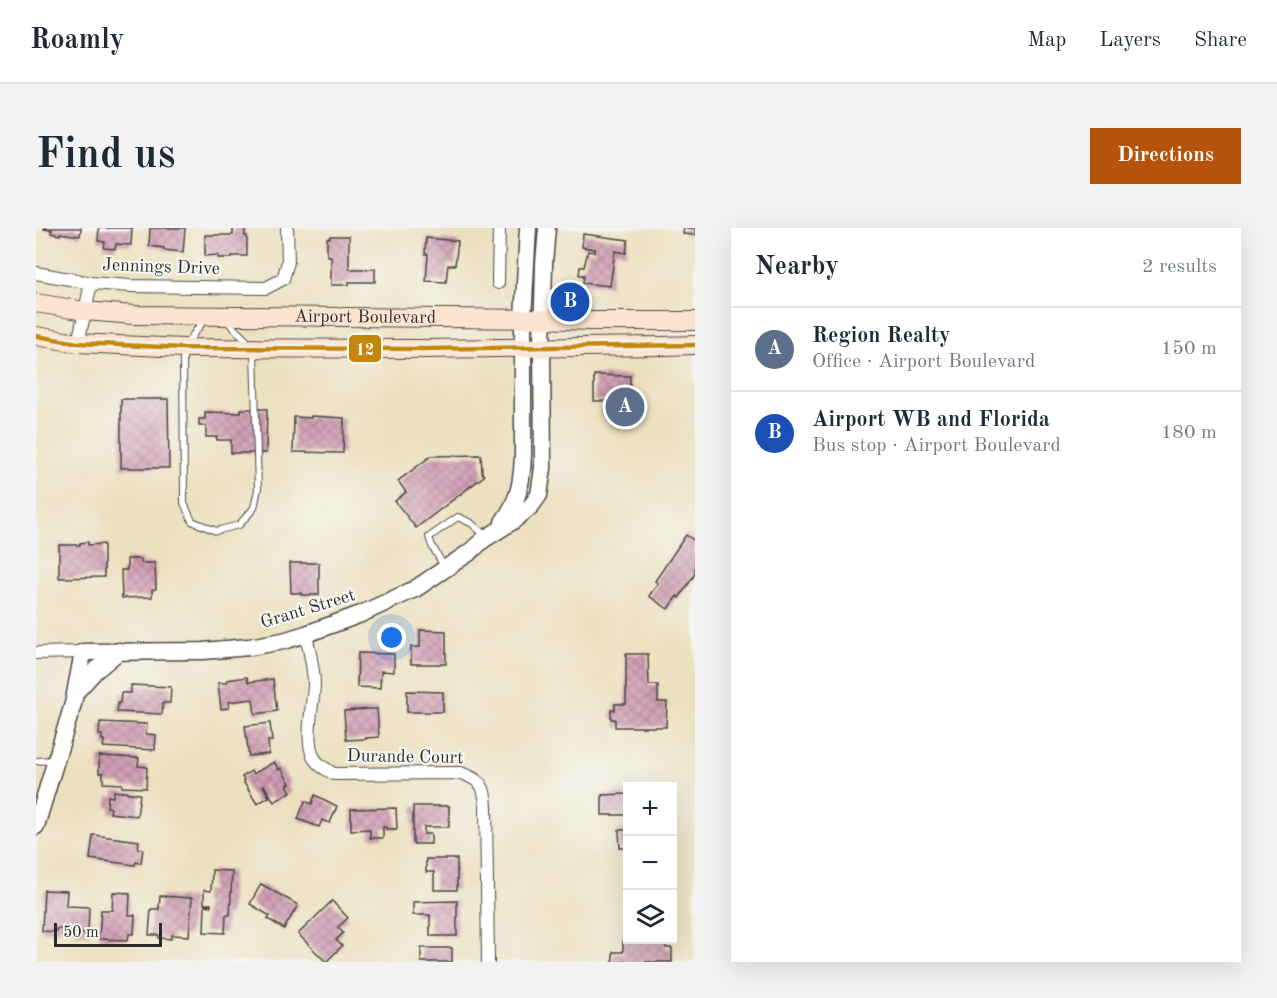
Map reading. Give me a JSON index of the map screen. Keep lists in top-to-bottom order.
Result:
{
  "streets": {
    "main road": ["Airport Boulevard"],
    "street": ["Jennings Drive", "Grant Street", "Durande Court"]
  },
  "crossings": [
    ["Airport Boulevard", "Grant Street"],
    ["Grant Street", "Durande Court"]
  ],
  "lines": ["transit line 12"],
  "scale_bar": "50 m",
  "page": {
    "header": "Roamly",
    "nav": ["Map", "Layers", "Share"],
    "buttons": "Directions",
    "title": "Find us",
    "heading": ["Nearby", "2 results"],
    "pins": ["B", "A"],
    "list": [
      {
        "mark": "A",
        "name": "Region Realty",
        "note": "Office · Airport Boulevard",
        "value": "150 m"
      },
      {
        "mark": "B",
        "name": "Airport WB and Florida",
        "note": "Bus stop · Airport Boulevard",
        "value": "180 m"
      }
    ],
    "map_buttons": ["+", "−"],
    "scale": "50 m"
  }
}
